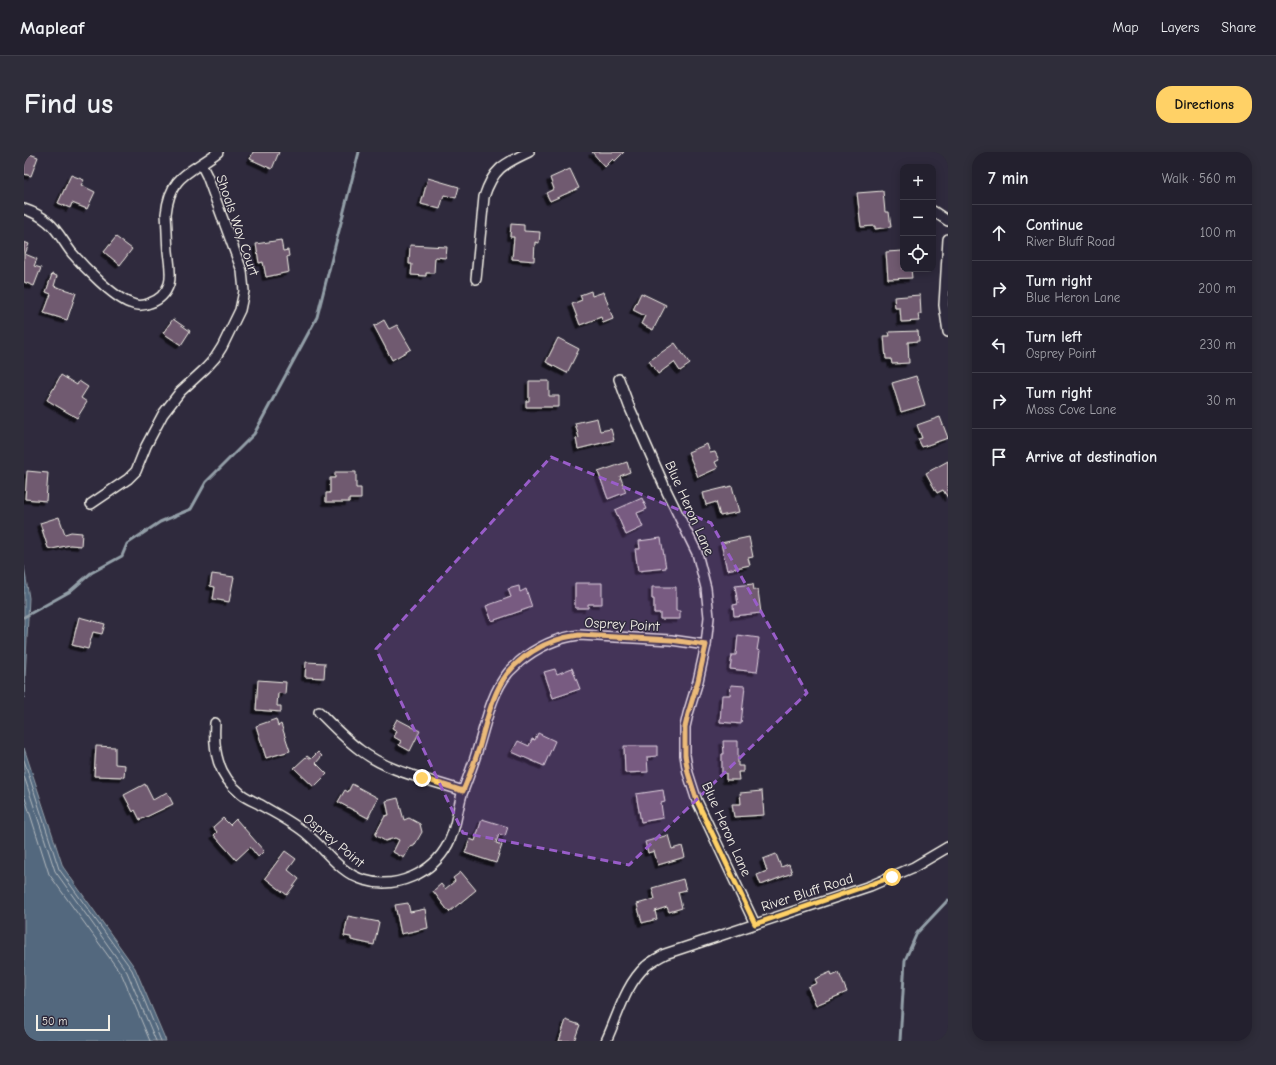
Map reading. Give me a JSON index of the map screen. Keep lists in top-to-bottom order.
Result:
{
  "streets": {
    "street": [
      "Shoals Way Court",
      "Blue Heron Lane",
      "Osprey Point",
      "River Bluff Road"
    ]
  },
  "crossings": [
    ["Blue Heron Lane", "Osprey Point"],
    ["Blue Heron Lane", "River Bluff Road"]
  ],
  "scale_bar": "50 m",
  "page": {
    "header": "Mapleaf",
    "nav": ["Map", "Layers", "Share"],
    "buttons": "Directions",
    "title": "Find us",
    "heading": ["7 min", "Walk · 560 m"],
    "map_buttons": ["+", "−"],
    "list": [
      ["Continue", "River Bluff Road", "100 m"],
      ["Turn right", "Blue Heron Lane", "200 m"],
      ["Turn left", "Osprey Point", "230 m"],
      ["Turn right", "Moss Cove Lane", "30 m"],
      "Arrive at destination"
    ],
    "scale": "50 m"
  }
}
